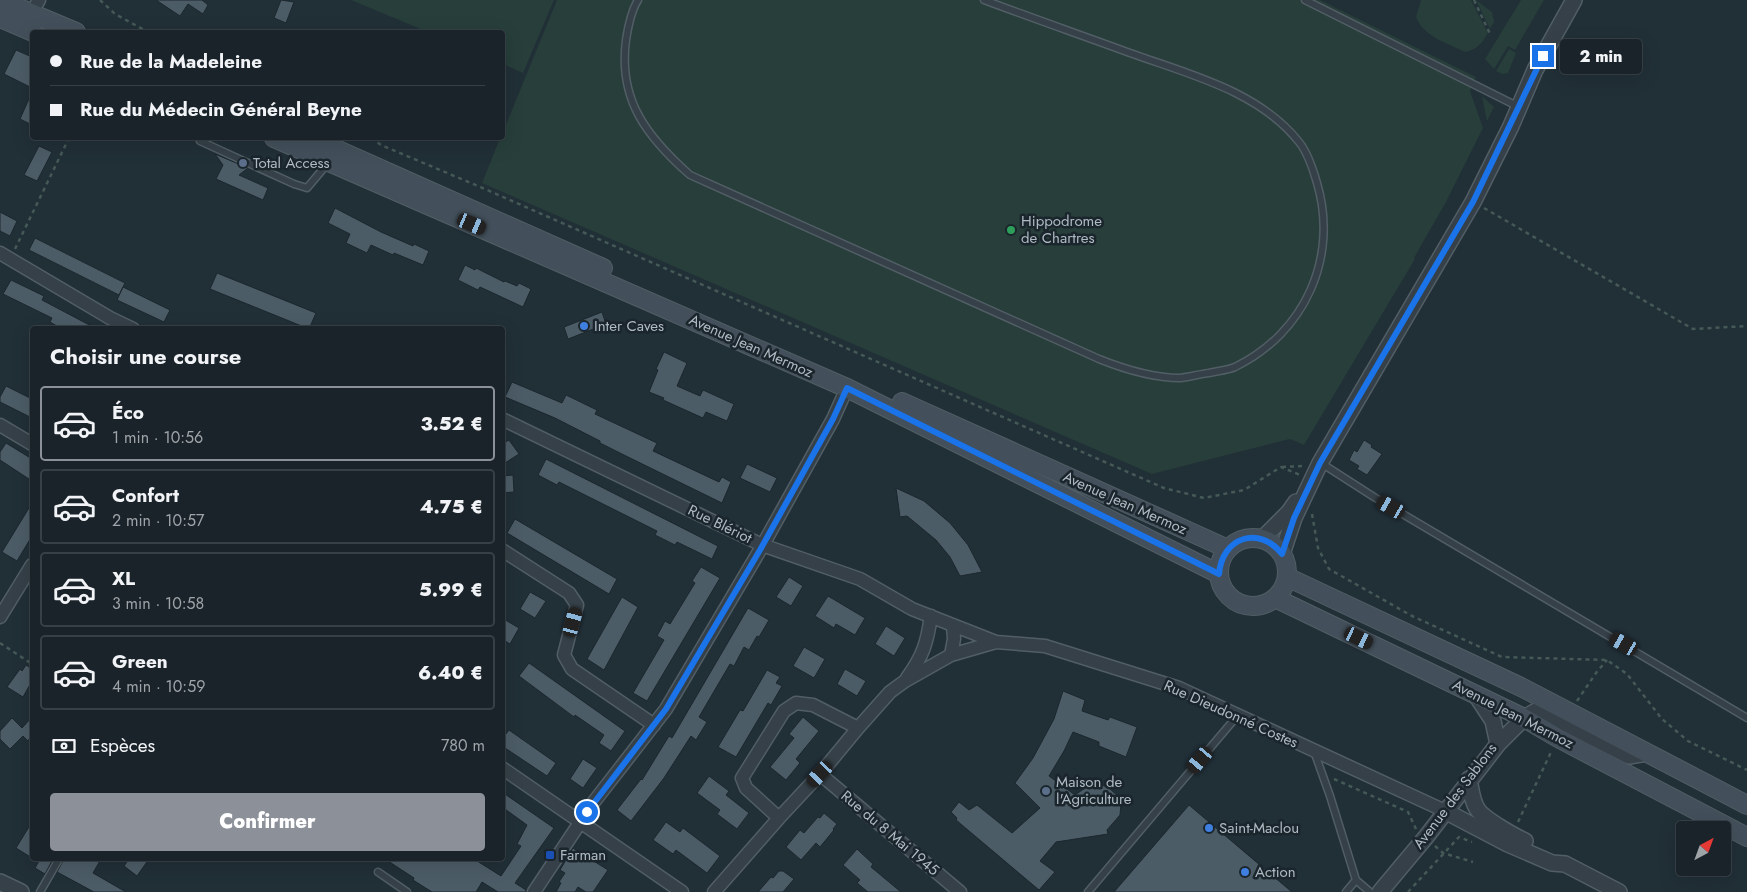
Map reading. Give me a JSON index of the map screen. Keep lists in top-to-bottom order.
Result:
{
  "streets": {
    "main road": ["Avenue Jean Mermoz"],
    "street": [
      "Rue Blériot",
      "Rue Dieudonné Costes",
      "Avenue des Sablons",
      "Rue du 8 Mai 1945"
    ]
  },
  "crossings": [
    ["Avenue Jean Mermoz", "Avenue des Sablons"],
    ["Rue Blériot", "Rue Dieudonné Costes"],
    ["Rue Dieudonné Costes", "Avenue des Sablons"],
    ["Rue Dieudonné Costes", "Rue du 8 Mai 1945"]
  ],
  "places": {
    "other": [
      "Total Access",
      "Hippodrome de Chartres",
      "Inter Caves",
      "Maison de l'Agriculture",
      "Saint-Maclou",
      "Action"
    ],
    "transit": ["Farman"]
  },
  "north": "top right",
  "page": {
    "banner": ["Rue de la Madeleine", "Rue du Médecin Général Beyne"],
    "bubble": "2 min",
    "heading": "Choisir une course",
    "list": [
      {
        "name": "Éco",
        "note": "1 min · 10:56",
        "value": "3.52 €"
      },
      {
        "name": "Confort",
        "note": "2 min · 10:57",
        "value": "4.75 €"
      },
      {
        "name": "XL",
        "note": "3 min · 10:58",
        "value": "5.99 €"
      },
      {
        "name": "Green",
        "note": "4 min · 10:59",
        "value": "6.40 €"
      }
    ],
    "pay": ["Espèces", "780 m"],
    "buttons": "Confirmer"
  }
}
